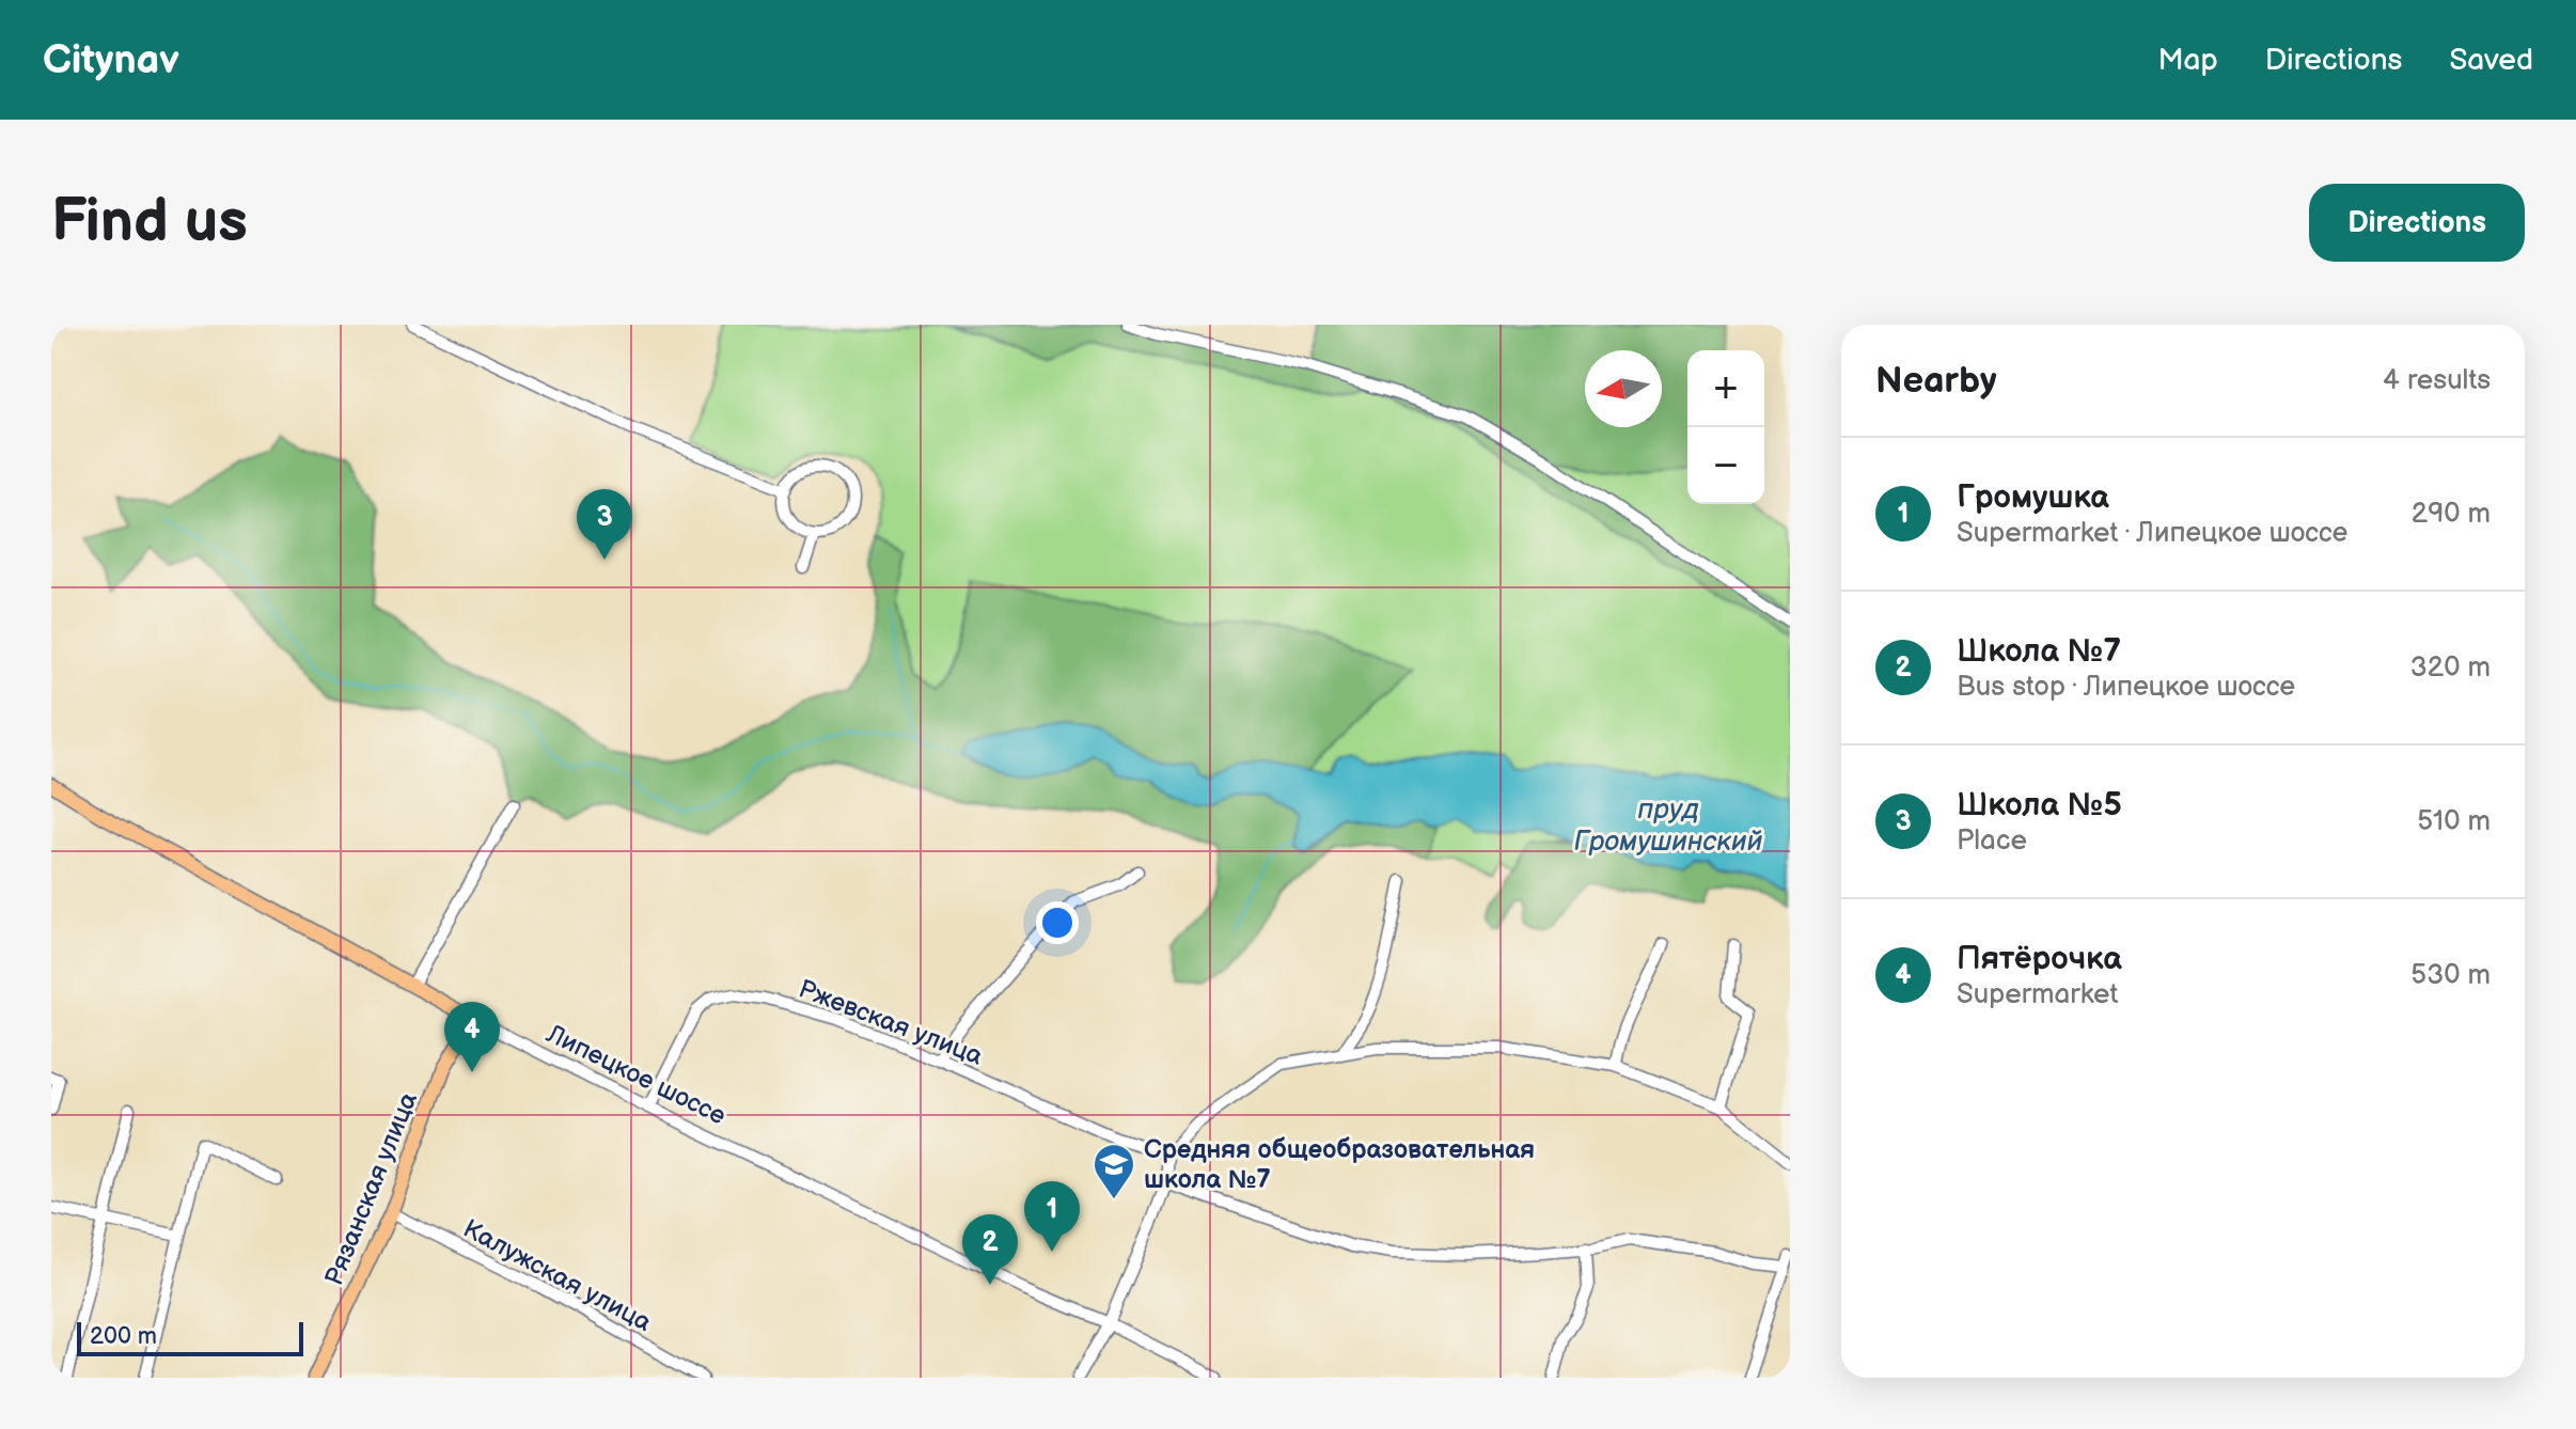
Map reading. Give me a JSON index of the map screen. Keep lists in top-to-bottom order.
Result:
{
  "streets": {
    "main road": ["Липецкое шоссе", "Рязанская улица"],
    "street": ["Ржевская улица", "Калужская улица"]
  },
  "crossings": [
    ["Ржевская улица", "Липецкое шоссе"],
    ["Липецкое шоссе", "Рязанская улица"],
    ["Рязанская улица", "Калужская улица"]
  ],
  "water": ["пруд Громушинский"],
  "places": {
    "school or university": ["Средняя общеобразовательная школа №7"]
  },
  "scale_bar": "200 m",
  "north": "left",
  "page": {
    "header": "Citynav",
    "nav": ["Map", "Directions", "Saved"],
    "buttons": "Directions",
    "title": "Find us",
    "heading": ["Nearby", "4 results"],
    "map_buttons": ["+", "−"],
    "list": [
      {
        "mark": "1",
        "name": "Громушка",
        "note": "Supermarket · Липецкое шоссе",
        "value": "290 m"
      },
      {
        "mark": "2",
        "name": "Школа №7",
        "note": "Bus stop · Липецкое шоссе",
        "value": "320 m"
      },
      {
        "mark": "3",
        "name": "Школа №5",
        "note": "Place",
        "value": "510 m"
      },
      {
        "mark": "4",
        "name": "Пятёрочка",
        "note": "Supermarket",
        "value": "530 m"
      }
    ],
    "pins": [
      "3",
      "4",
      "1",
      "2"
    ],
    "scale": "200 m"
  }
}
